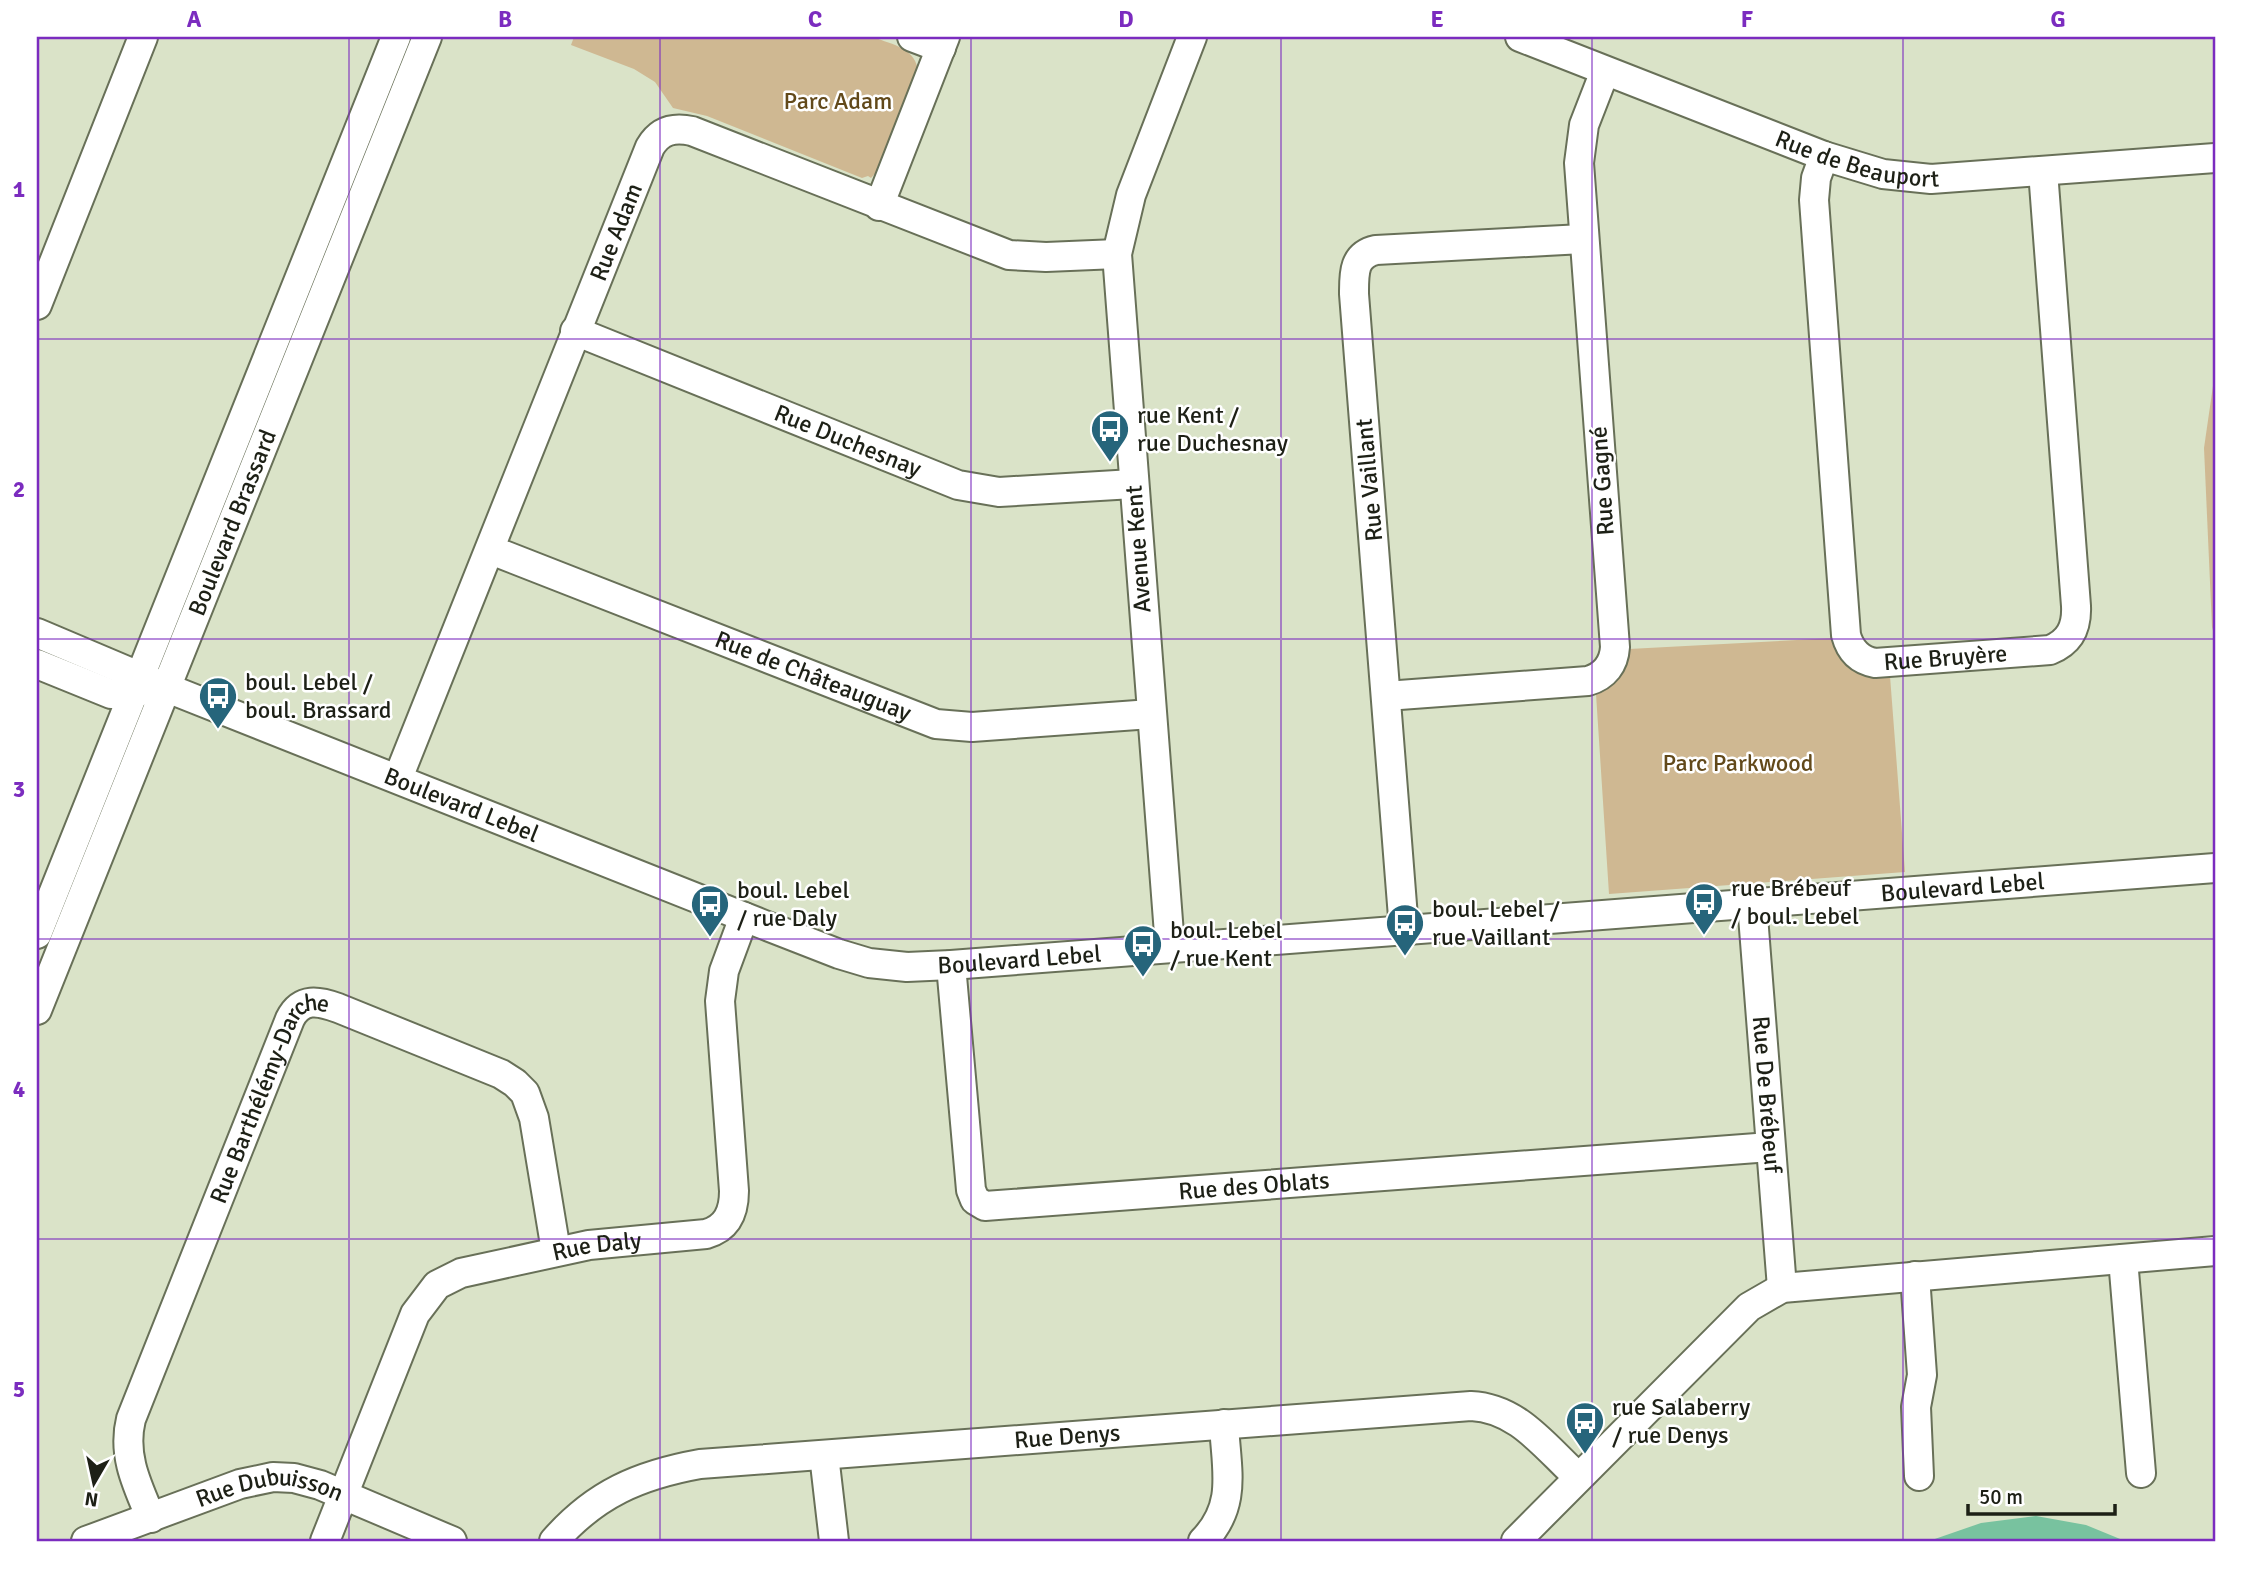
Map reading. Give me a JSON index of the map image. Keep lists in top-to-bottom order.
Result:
{
  "streets": {
    "street": [
      "Rue de Beauport",
      "Rue Adam",
      "Rue Duchesnay",
      "Rue Vaillant",
      "Rue Gagné",
      "Boulevard Brassard",
      "Avenue Kent",
      "Rue Bruyère",
      "Rue de Châteauguay",
      "Boulevard Lebel",
      "Rue De Brébeuf",
      "Rue Barthélémy-Darche",
      "Rue des Oblats",
      "Rue Daly",
      "Rue Denys",
      "Rue Dubuisson"
    ]
  },
  "crossings": [
    ["Rue de Beauport", "Rue Gagné"],
    ["Rue de Beauport", "Rue Bruyère"],
    ["Rue Adam", "Rue Duchesnay"],
    ["Rue Adam", "Avenue Kent"],
    ["Rue Adam", "Rue de Châteauguay"],
    ["Rue Adam", "Boulevard Lebel"],
    ["Rue Duchesnay", "Avenue Kent"],
    ["Rue Vaillant", "Rue Gagné"],
    ["Rue Vaillant", "Boulevard Lebel"],
    ["Boulevard Brassard", "Boulevard Lebel"],
    ["Avenue Kent", "Rue de Châteauguay"],
    ["Avenue Kent", "Boulevard Lebel"],
    ["Boulevard Lebel", "Rue De Brébeuf"],
    ["Boulevard Lebel", "Rue des Oblats"],
    ["Boulevard Lebel", "Rue Daly"],
    ["Rue De Brébeuf", "Rue des Oblats"],
    ["Rue Barthélémy-Darche", "Rue Daly"],
    ["Rue Barthélémy-Darche", "Rue Dubuisson"],
    ["Rue Daly", "Rue Dubuisson"]
  ],
  "parks": ["Parc Adam", "Parc Parkwood"],
  "places": {
    "bus stop": [
      "rue Kent / rue Duchesnay",
      "boul. Lebel / boul. Brassard",
      "rue Brébeuf / boul. Lebel",
      "boul. Lebel / rue Daly",
      "boul. Lebel / rue Vaillant",
      "boul. Lebel / rue Kent",
      "rue Salaberry / rue Denys"
    ]
  },
  "scale_bar": "50 m",
  "north": "bottom",
  "grid": {
    "columns": [
      "A",
      "B",
      "C",
      "D",
      "E",
      "F",
      "G"
    ],
    "rows": [
      "1",
      "2",
      "3",
      "4",
      "5"
    ]
  }
}
